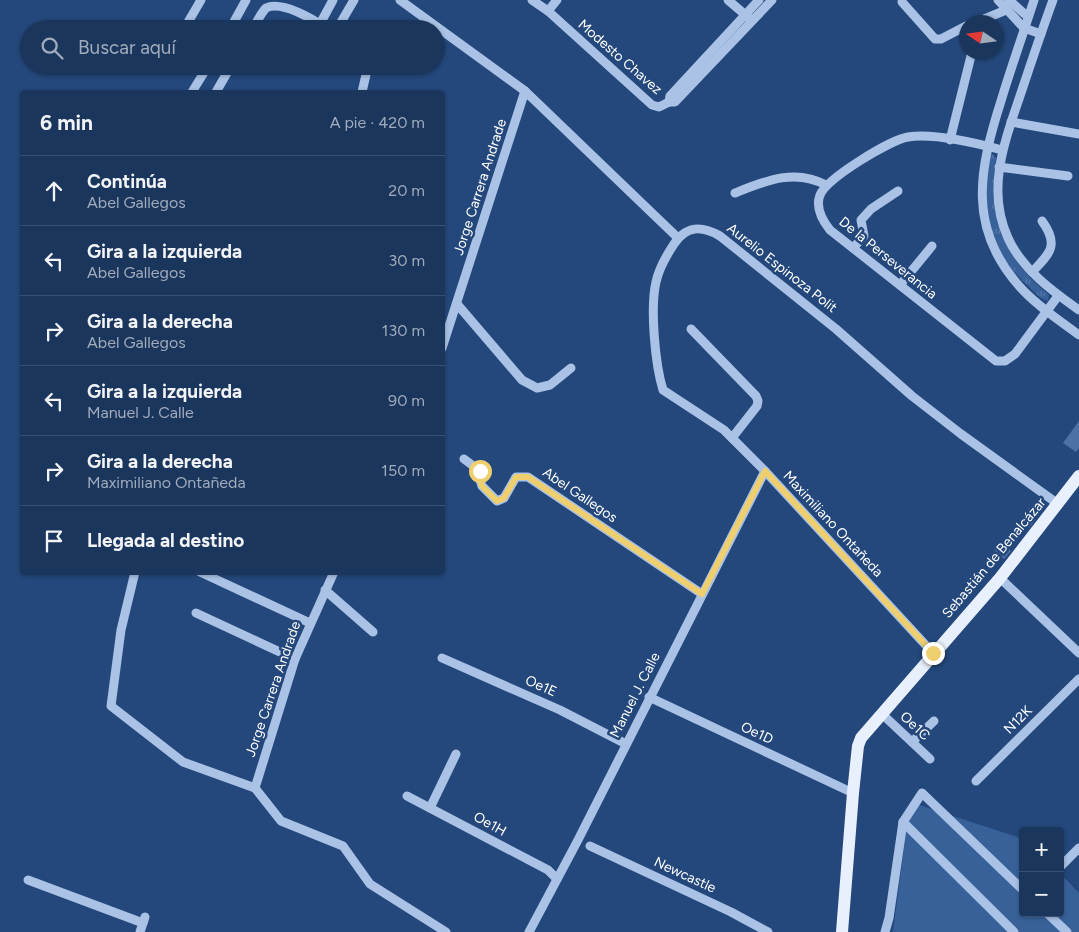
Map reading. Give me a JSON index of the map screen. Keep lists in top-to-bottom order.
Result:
{
  "streets": {
    "main road": ["Sebastián de Benalcázar"],
    "street": [
      "Modesto Chavez",
      "Jorge Carrera Andrade",
      "De la Perseverancia",
      "Aurelio Espinoza Polit",
      "Abel Gallegos",
      "Maximiliano Ontañeda",
      "Oe1E",
      "Manuel J. Calle",
      "N12K",
      "Oe1C",
      "Oe1D",
      "Oe1H",
      "Newcastle"
    ]
  },
  "crossings": [
    ["Aurelio Espinoza Polit", "Maximiliano Ontañeda"],
    ["Aurelio Espinoza Polit", "Sebastián de Benalcázar"],
    ["Abel Gallegos", "Manuel J. Calle"],
    ["Maximiliano Ontañeda", "Sebastián de Benalcázar"],
    ["Maximiliano Ontañeda", "Manuel J. Calle"],
    ["Sebastián de Benalcázar", "Oe1C"],
    ["Sebastián de Benalcázar", "Oe1D"],
    ["Oe1E", "Manuel J. Calle"],
    ["Manuel J. Calle", "Oe1D"],
    ["Manuel J. Calle", "Oe1H"]
  ],
  "north": "left",
  "page": {
    "search": "Buscar aquí",
    "heading": ["6 min", "A pie · 420 m"],
    "list": [
      ["Continúa", "Abel Gallegos", "20 m"],
      ["Gira a la izquierda", "Abel Gallegos", "30 m"],
      ["Gira a la derecha", "Abel Gallegos", "130 m"],
      ["Gira a la izquierda", "Manuel J. Calle", "90 m"],
      ["Gira a la derecha", "Maximiliano Ontañeda", "150 m"],
      "Llegada al destino"
    ],
    "map_buttons": ["+", "−"]
  }
}
